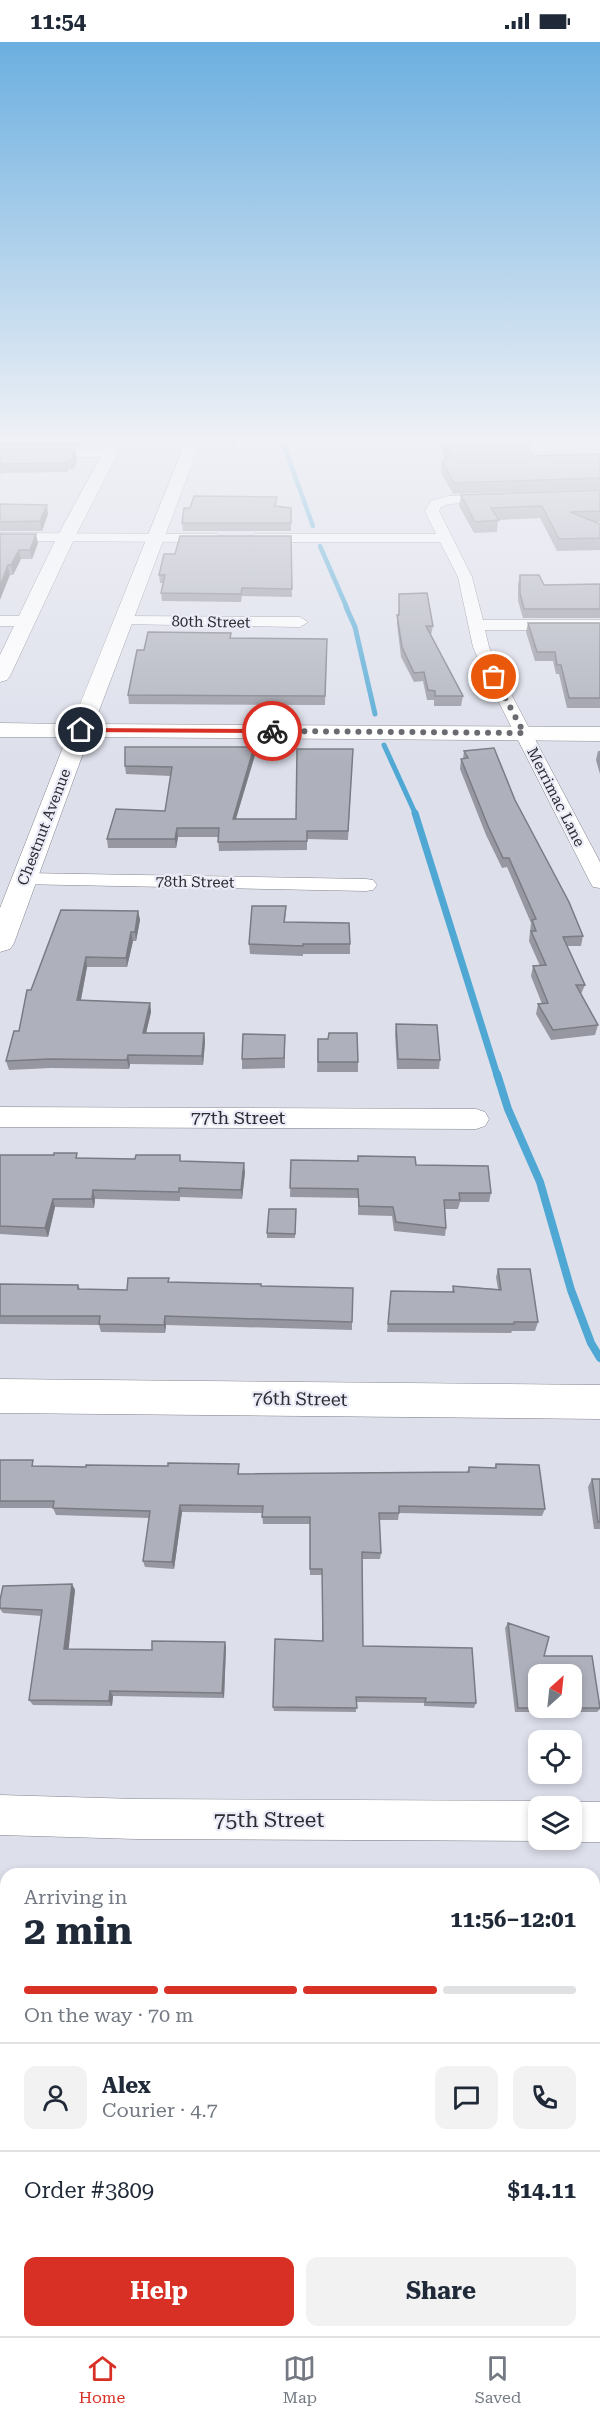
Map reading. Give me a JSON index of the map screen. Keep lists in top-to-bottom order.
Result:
{
  "streets": {
    "street": [
      "80th Street",
      "Merrimac Lane",
      "Chestnut Avenue",
      "78th Street",
      "77th Street",
      "76th Street",
      "75th Street"
    ]
  },
  "crossings": [
    ["80th Street", "Chestnut Avenue"],
    ["Chestnut Avenue", "78th Street"]
  ],
  "north": "top right",
  "page": {
    "status": "11:54",
    "heading": ["2 min", "Arriving in", "11:56–12:01"],
    "panel": [
      "Alex",
      "Courier · 4.7",
      "Order #3809",
      "$14.11"
    ],
    "bar": "On the way · 70 m",
    "buttons": ["Help", "Share"],
    "tabs": ["Home", "Map", "Saved"]
  }
}
